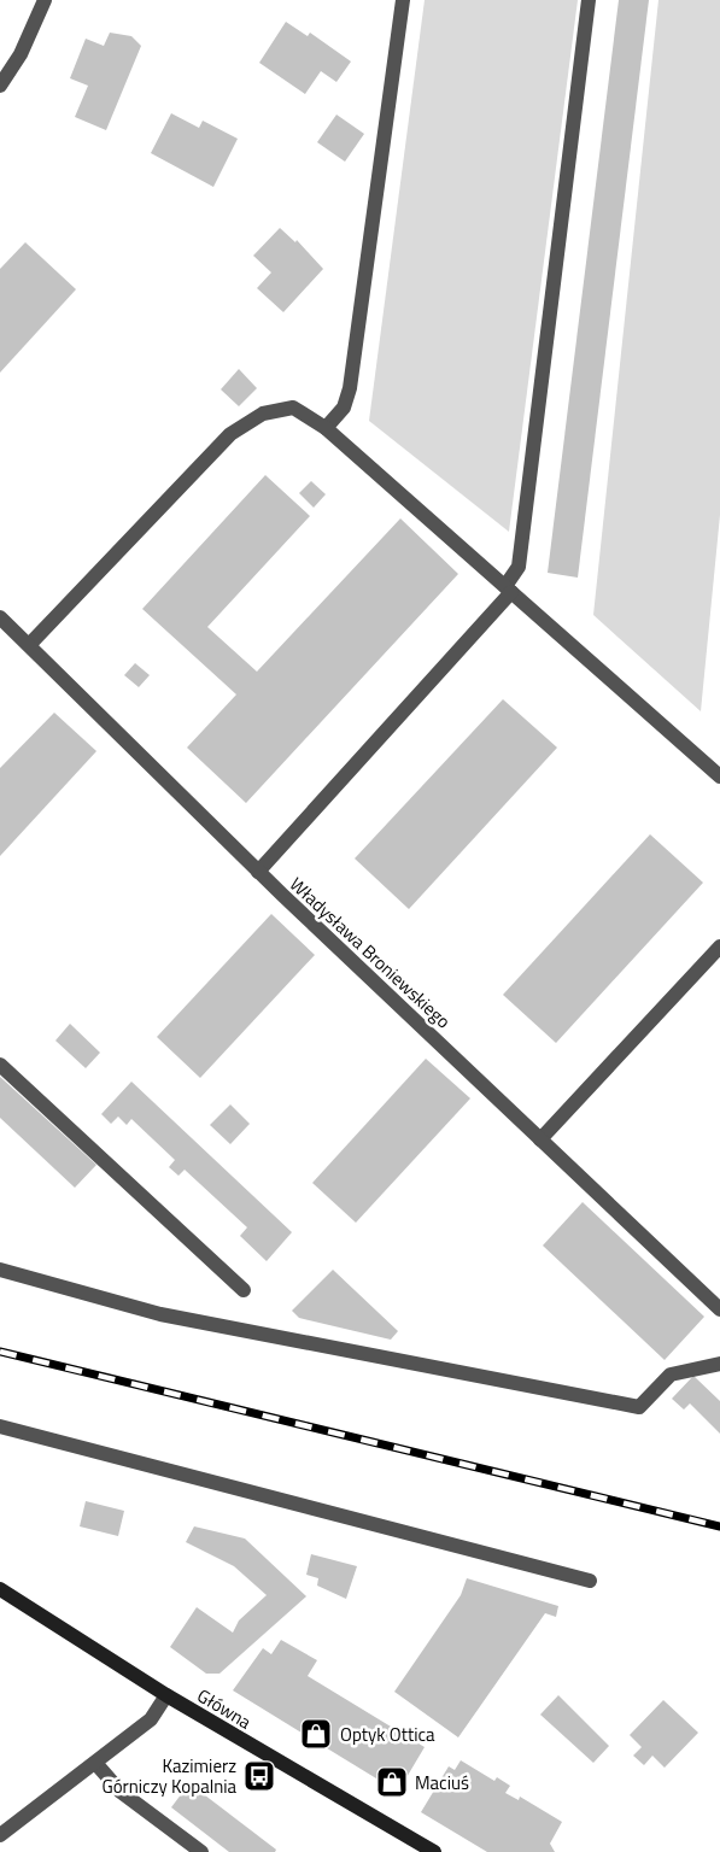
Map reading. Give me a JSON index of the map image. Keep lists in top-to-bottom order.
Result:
{
  "streets": {
    "street": ["Władysława Broniewskiego", "Główna"]
  },
  "places": {
    "shop": ["Optyk Ottica", "Maciuś"],
    "bus stop": ["Kazimierz Górniczy Kopalnia"]
  }
}
